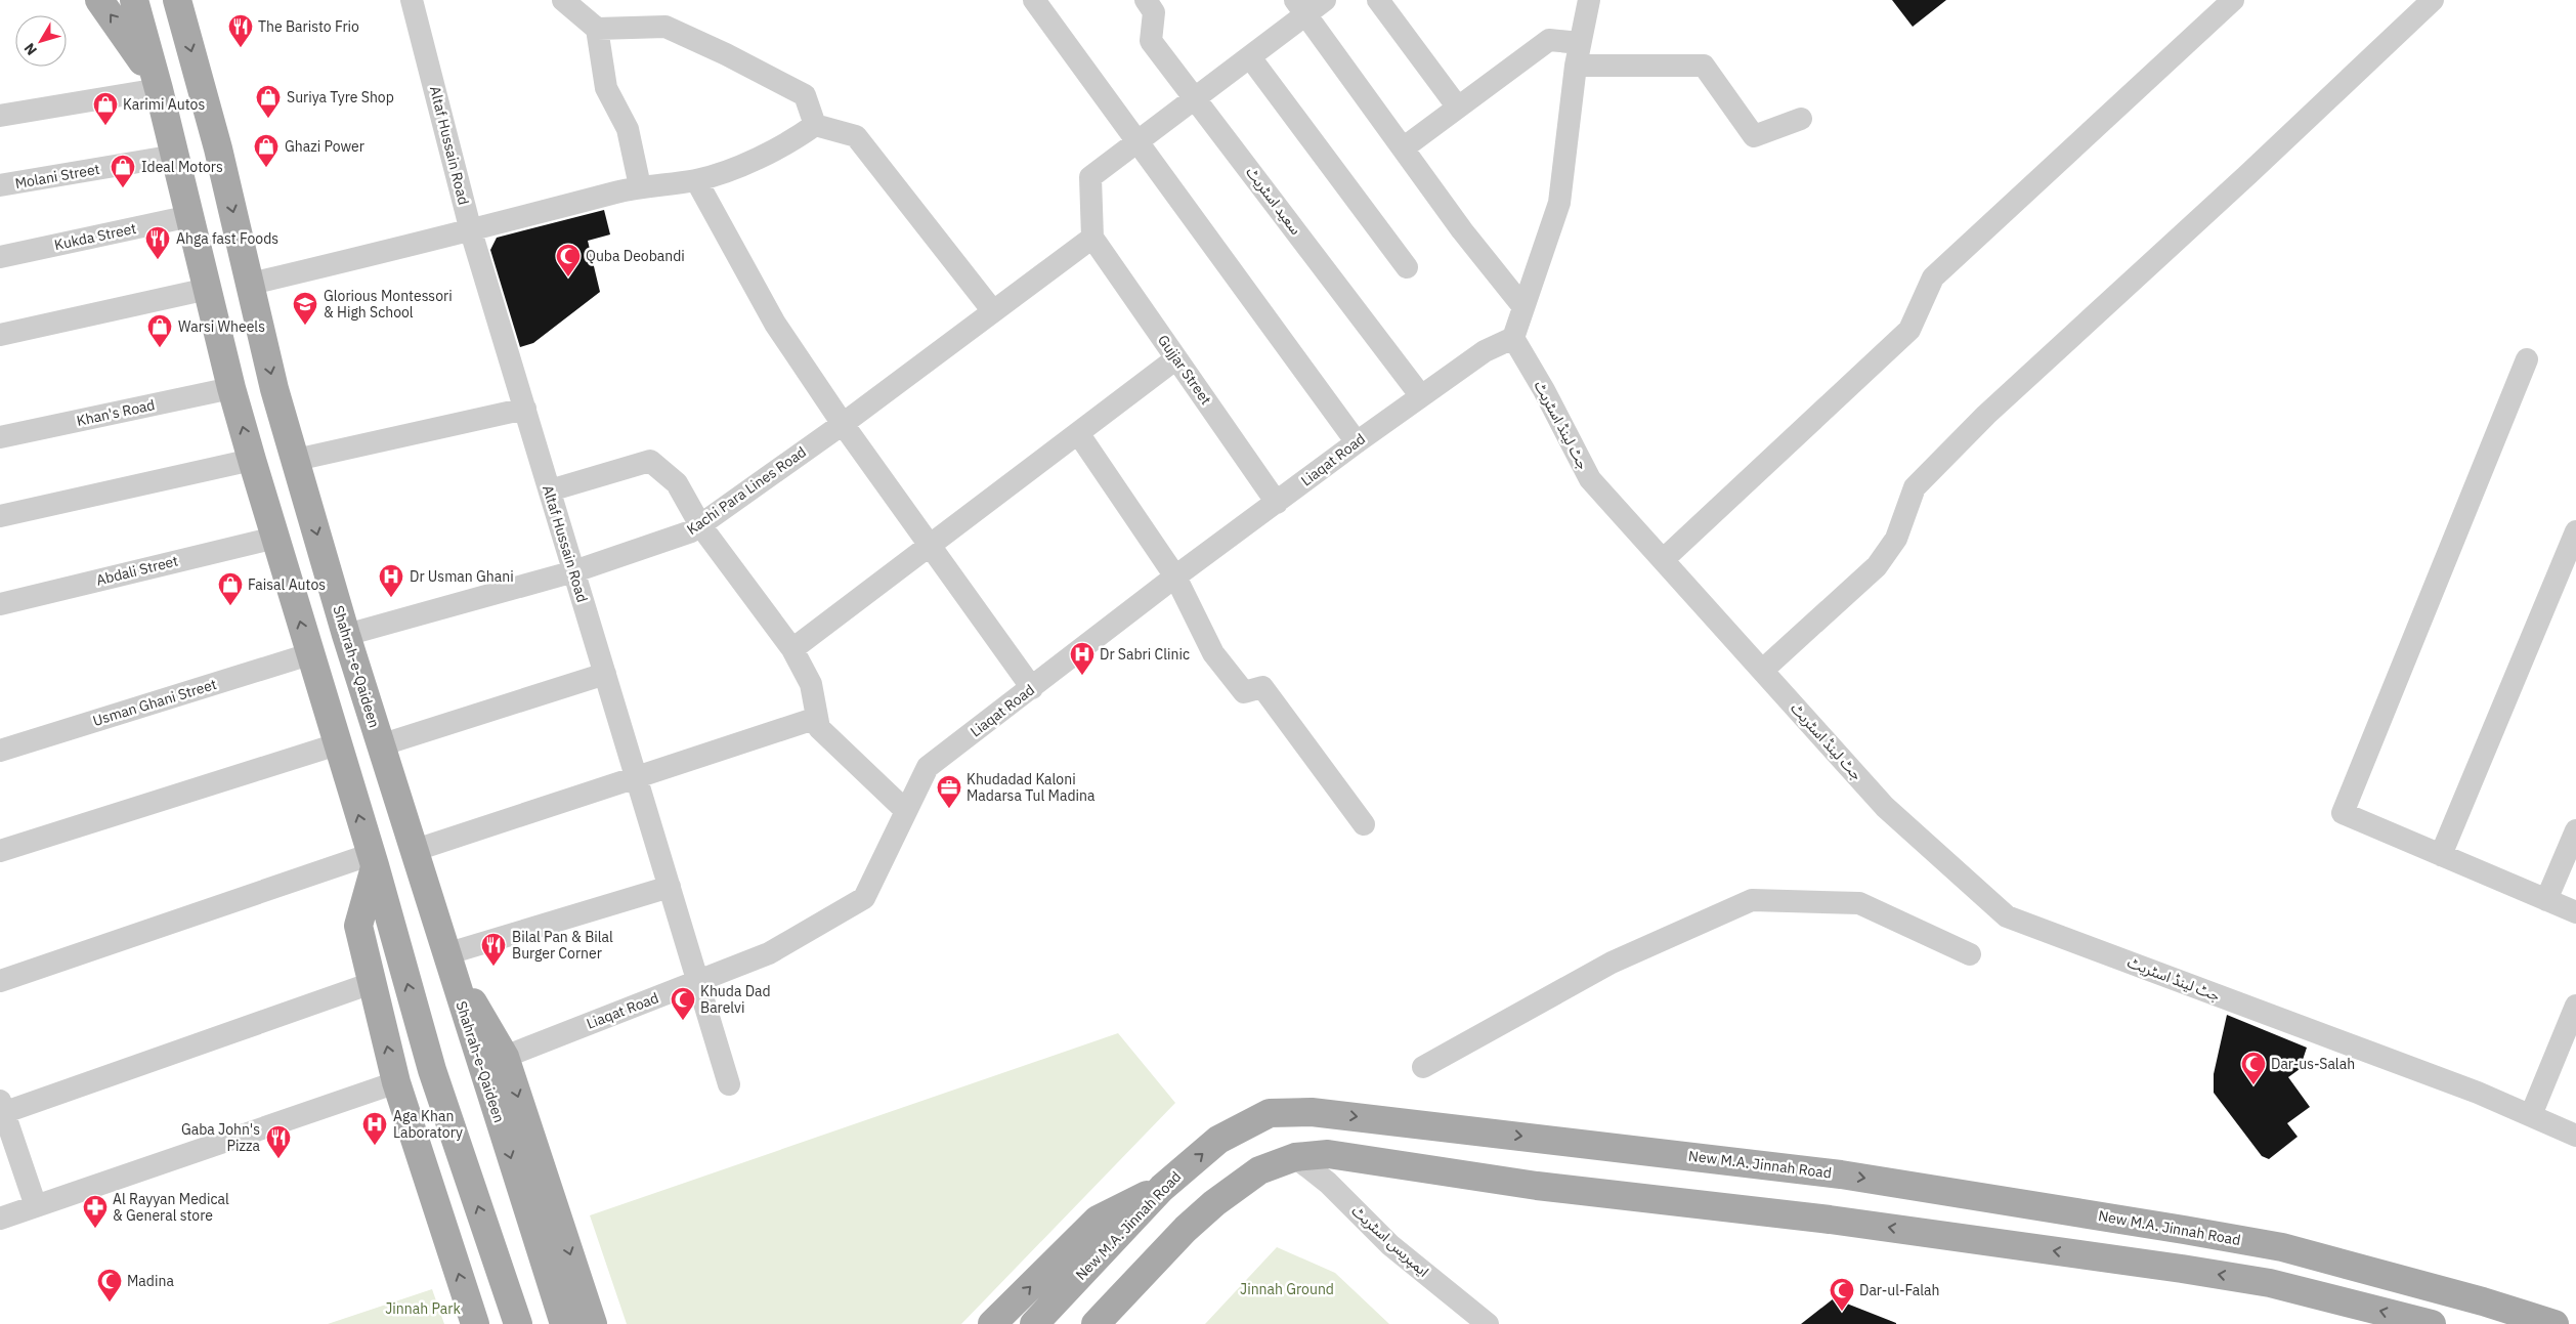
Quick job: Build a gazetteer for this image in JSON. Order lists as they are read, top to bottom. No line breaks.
{"streets":{"main road":["Shahrah-e-Qaideen","New M.A. Jinnah Road"],"street":["Altaf Hussain Road","Molani Street","سعید اسٹریٹ","Kukda Street","Gujjar Street","Khan's Road","جٹ لینڈ اسٹریٹ","Liaqat Road","Kachi Para Lines Road","Abdali Street","Usman Ghani Street","ایمپریس اسٹریٹ"]},"crossings":[["Altaf Hussain Road","Liaqat Road"],["Altaf Hussain Road","Kachi Para Lines Road"],["سعید اسٹریٹ","Liaqat Road"],["Gujjar Street","Liaqat Road"],["Gujjar Street","Kachi Para Lines Road"],["جٹ لینڈ اسٹریٹ","Liaqat Road"],["Kachi Para Lines Road","Shahrah-e-Qaideen"]],"parks":["Jinnah Ground","Jinnah Park"],"places":{"restaurant":["The Baristo Frio","Ahga fast Foods","Bilal Pan & Bilal Burger Corner","Gaba John's Pizza"],"shop":["Suriya Tyre Shop","Karimi Autos","Ghazi Power","Ideal Motors","Warsi Wheels","Faisal Autos"],"mosque":["Quba Deobandi","Khuda Dad Barelvi","Dar-us-Salah","Madina","Dar-ul-Falah"],"school or university":["Glorious Montessori & High School"],"hospital":["Dr Usman Ghani","Dr Sabri Clinic","Aga Khan Laboratory"],"office":["Khudadad Kaloni Madarsa Tul Madina"],"pharmacy":["Al Rayyan Medical & General store"]},"north":"bottom left"}
